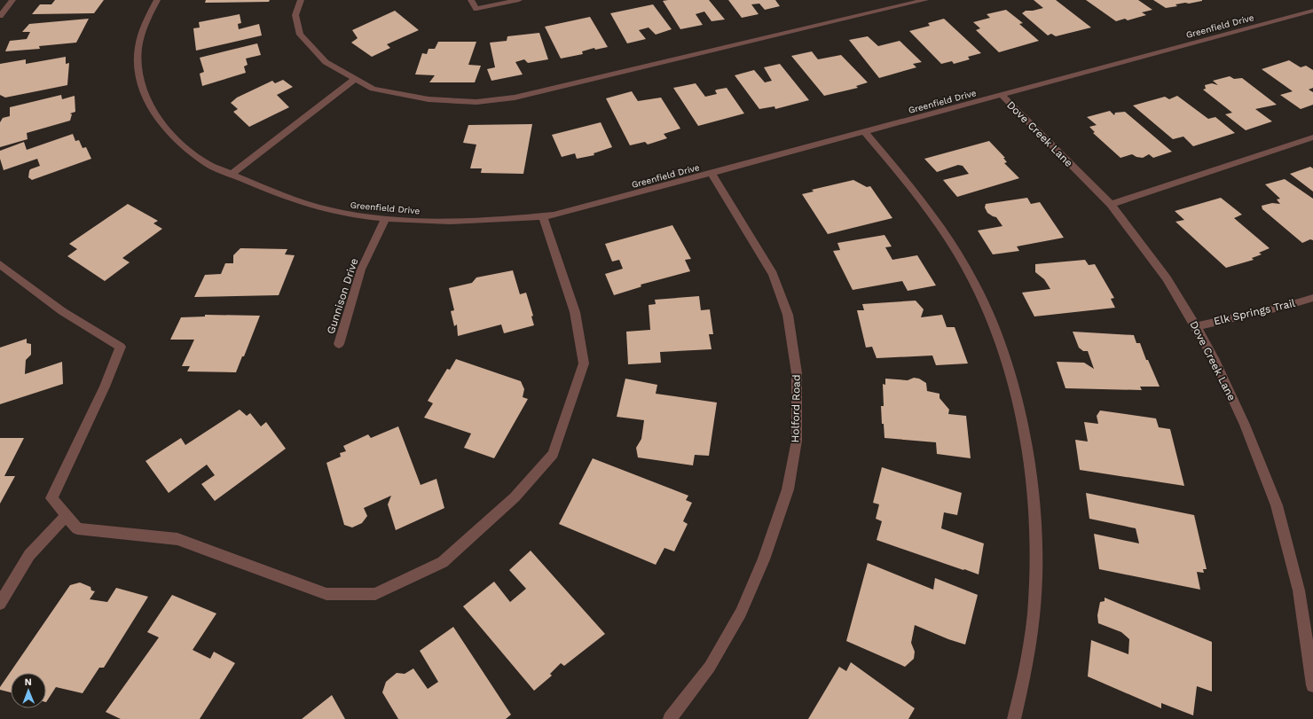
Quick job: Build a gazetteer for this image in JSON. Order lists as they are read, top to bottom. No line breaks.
{"streets":{"street":["Greenfield Drive","Dove Creek Lane","Gunnison Drive","Elk Springs Trail","Holford Road"]},"crossings":[["Greenfield Drive","Dove Creek Lane"],["Greenfield Drive","Gunnison Drive"],["Greenfield Drive","Holford Road"],["Dove Creek Lane","Elk Springs Trail"]],"north":"top"}
